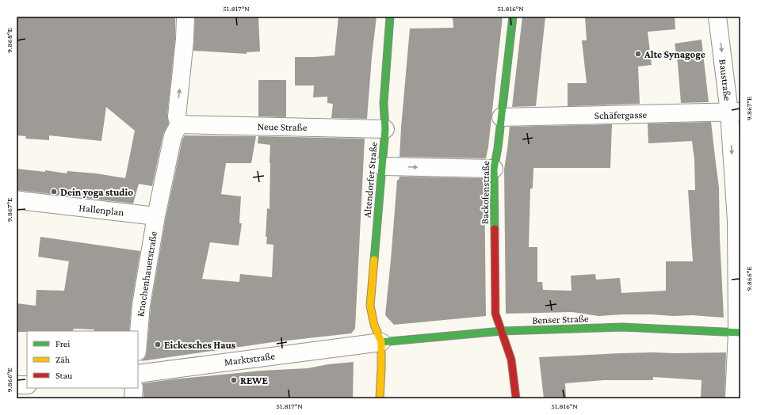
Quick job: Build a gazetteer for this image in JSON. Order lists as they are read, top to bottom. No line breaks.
{"streets":{"main road":["Altendorfer Straße","Backofenstraße","Benser Straße"],"street":["Baustraße","Schäfergasse","Neue Straße","Hallenplan","Knochenhauerstraße","Marktstraße"]},"crossings":[["Baustraße","Schäfergasse"],["Baustraße","Benser Straße"],["Schäfergasse","Backofenstraße"],["Neue Straße","Altendorfer Straße"],["Altendorfer Straße","Benser Straße"],["Altendorfer Straße","Marktstraße"],["Backofenstraße","Benser Straße"],["Hallenplan","Knochenhauerstraße"],["Benser Straße","Marktstraße"]],"one_way":["Baustraße"],"places":["Alte Synagoge","Dein yoga studio","Eickesches Haus","REWE"],"legend":["Frei","Zäh","Stau"],"coordinates":["51.817°N","51.816°N","9.868°E","9.867°E","9.866°E"]}
